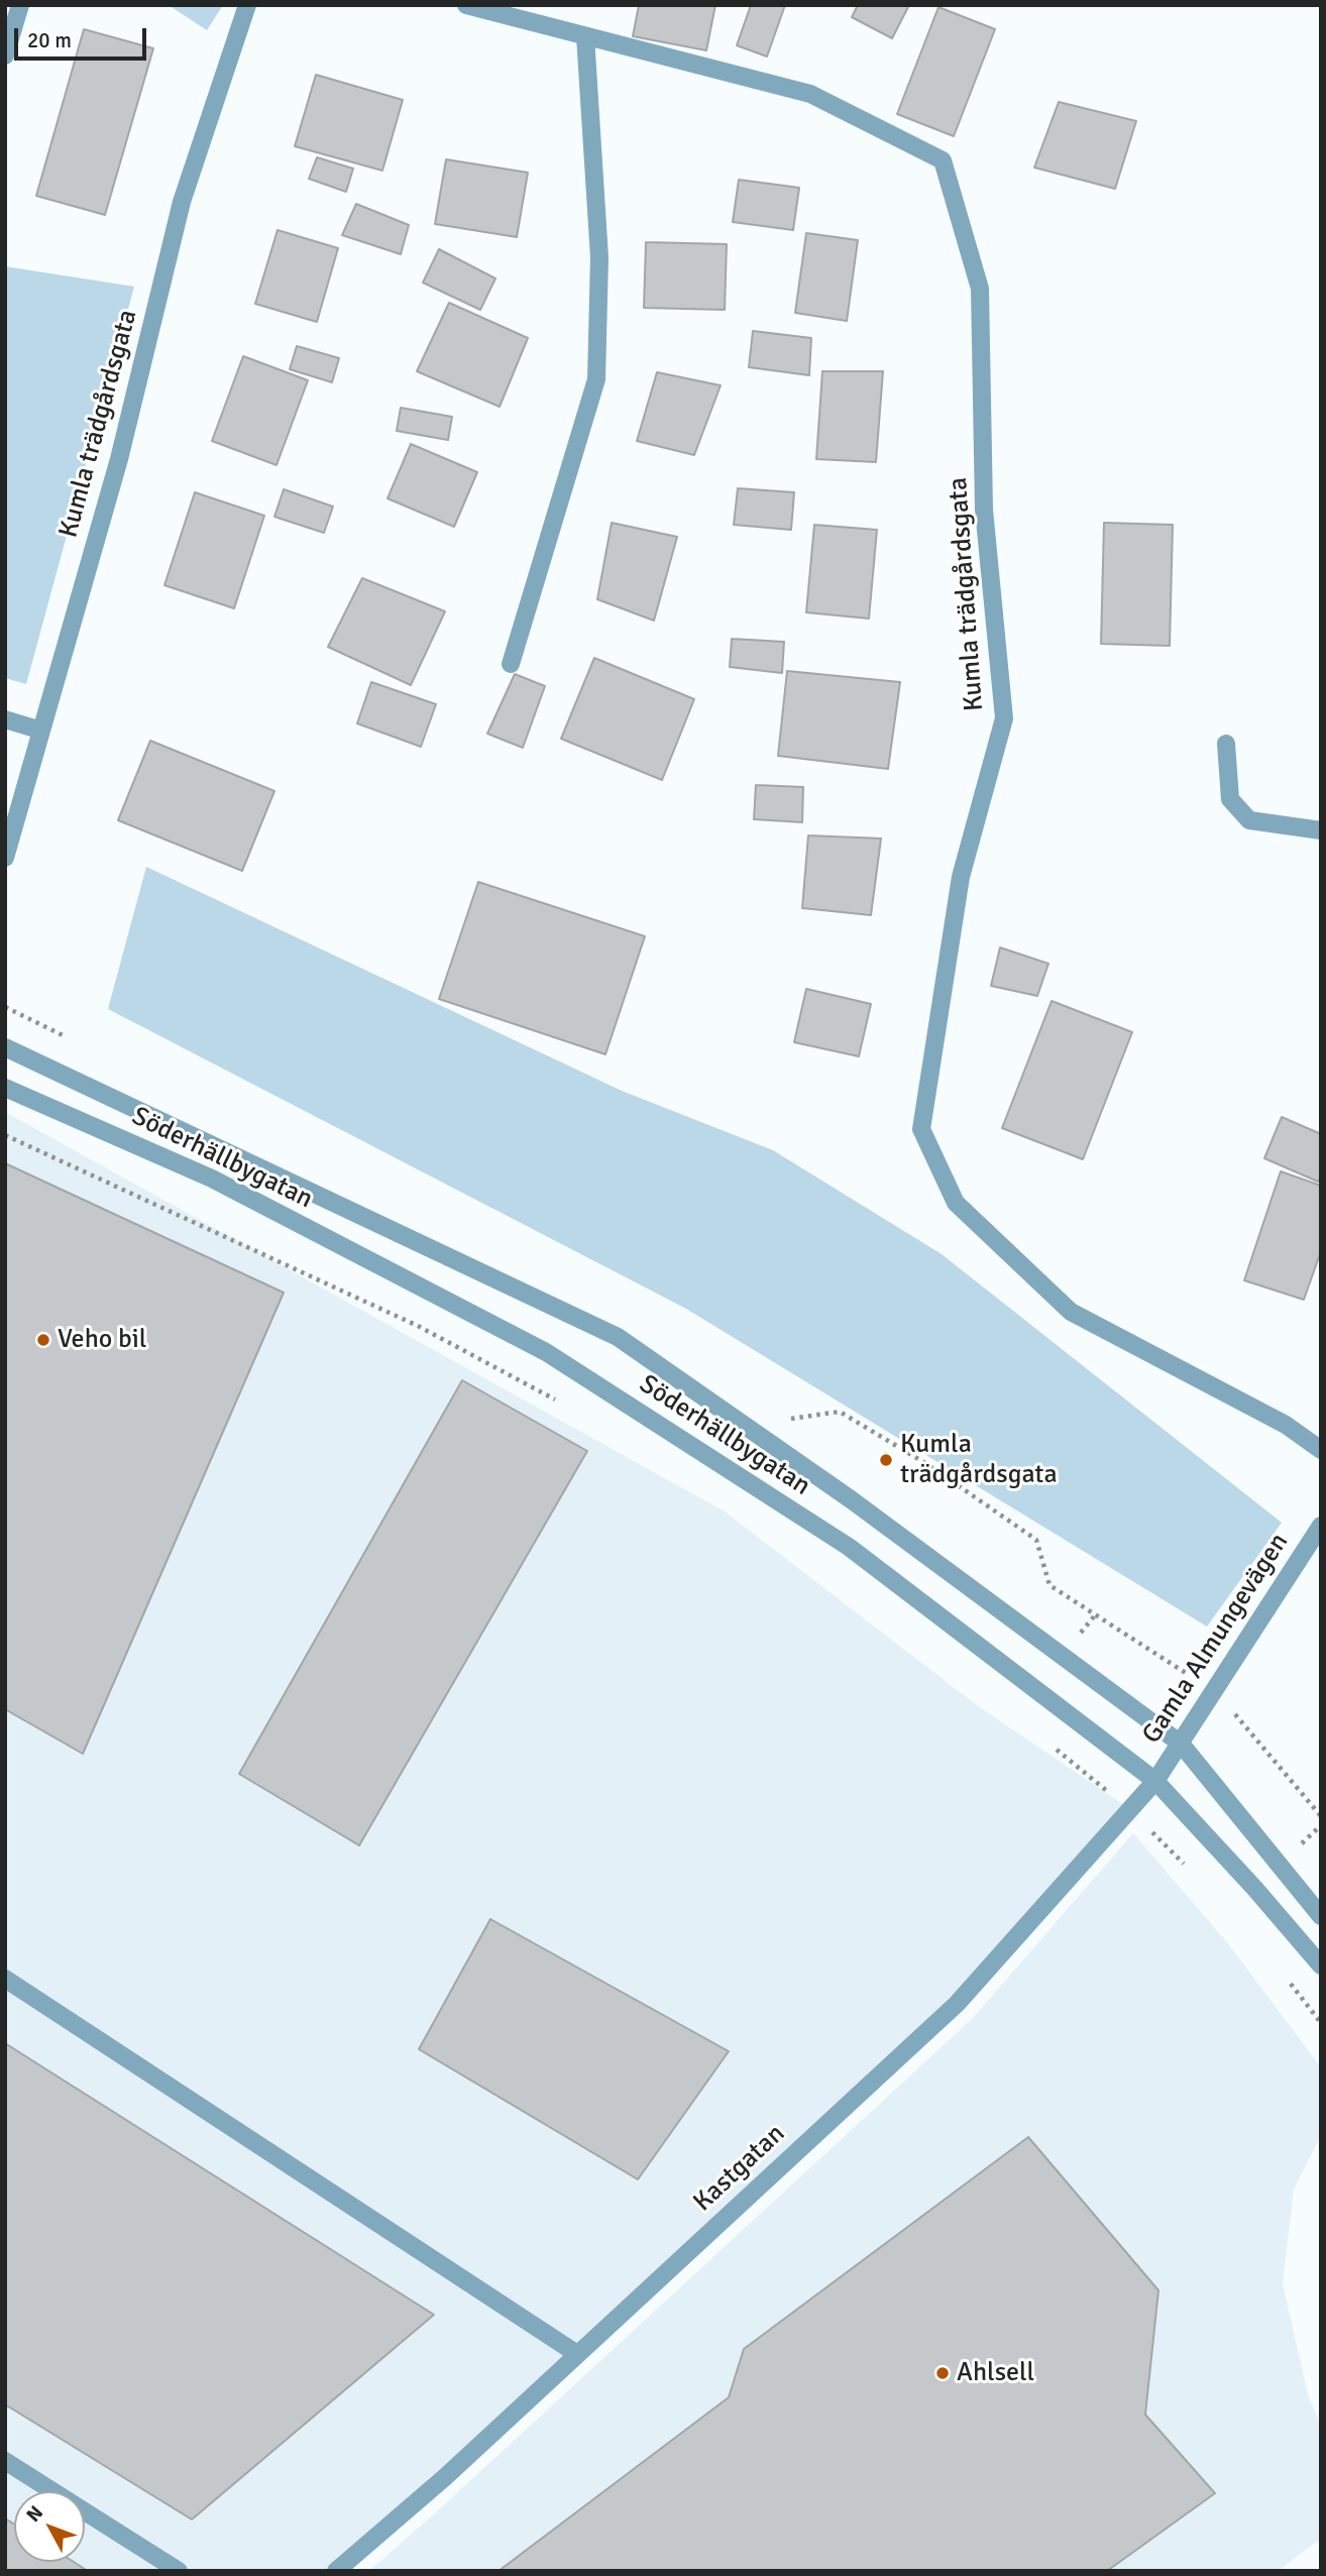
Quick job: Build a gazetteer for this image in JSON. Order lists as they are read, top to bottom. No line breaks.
{"streets":{"street":["Kumla trädgårdsgata","Söderhällbygatan","Gamla Almungevägen","Kastgatan"]},"crossings":[["Söderhällbygatan","Gamla Almungevägen"],["Söderhällbygatan","Kastgatan"],["Gamla Almungevägen","Kastgatan"]],"places":["Veho bil","Kumla trädgårdsgata","Ahlsell"],"scale_bar":"20 m","north":"top left"}
